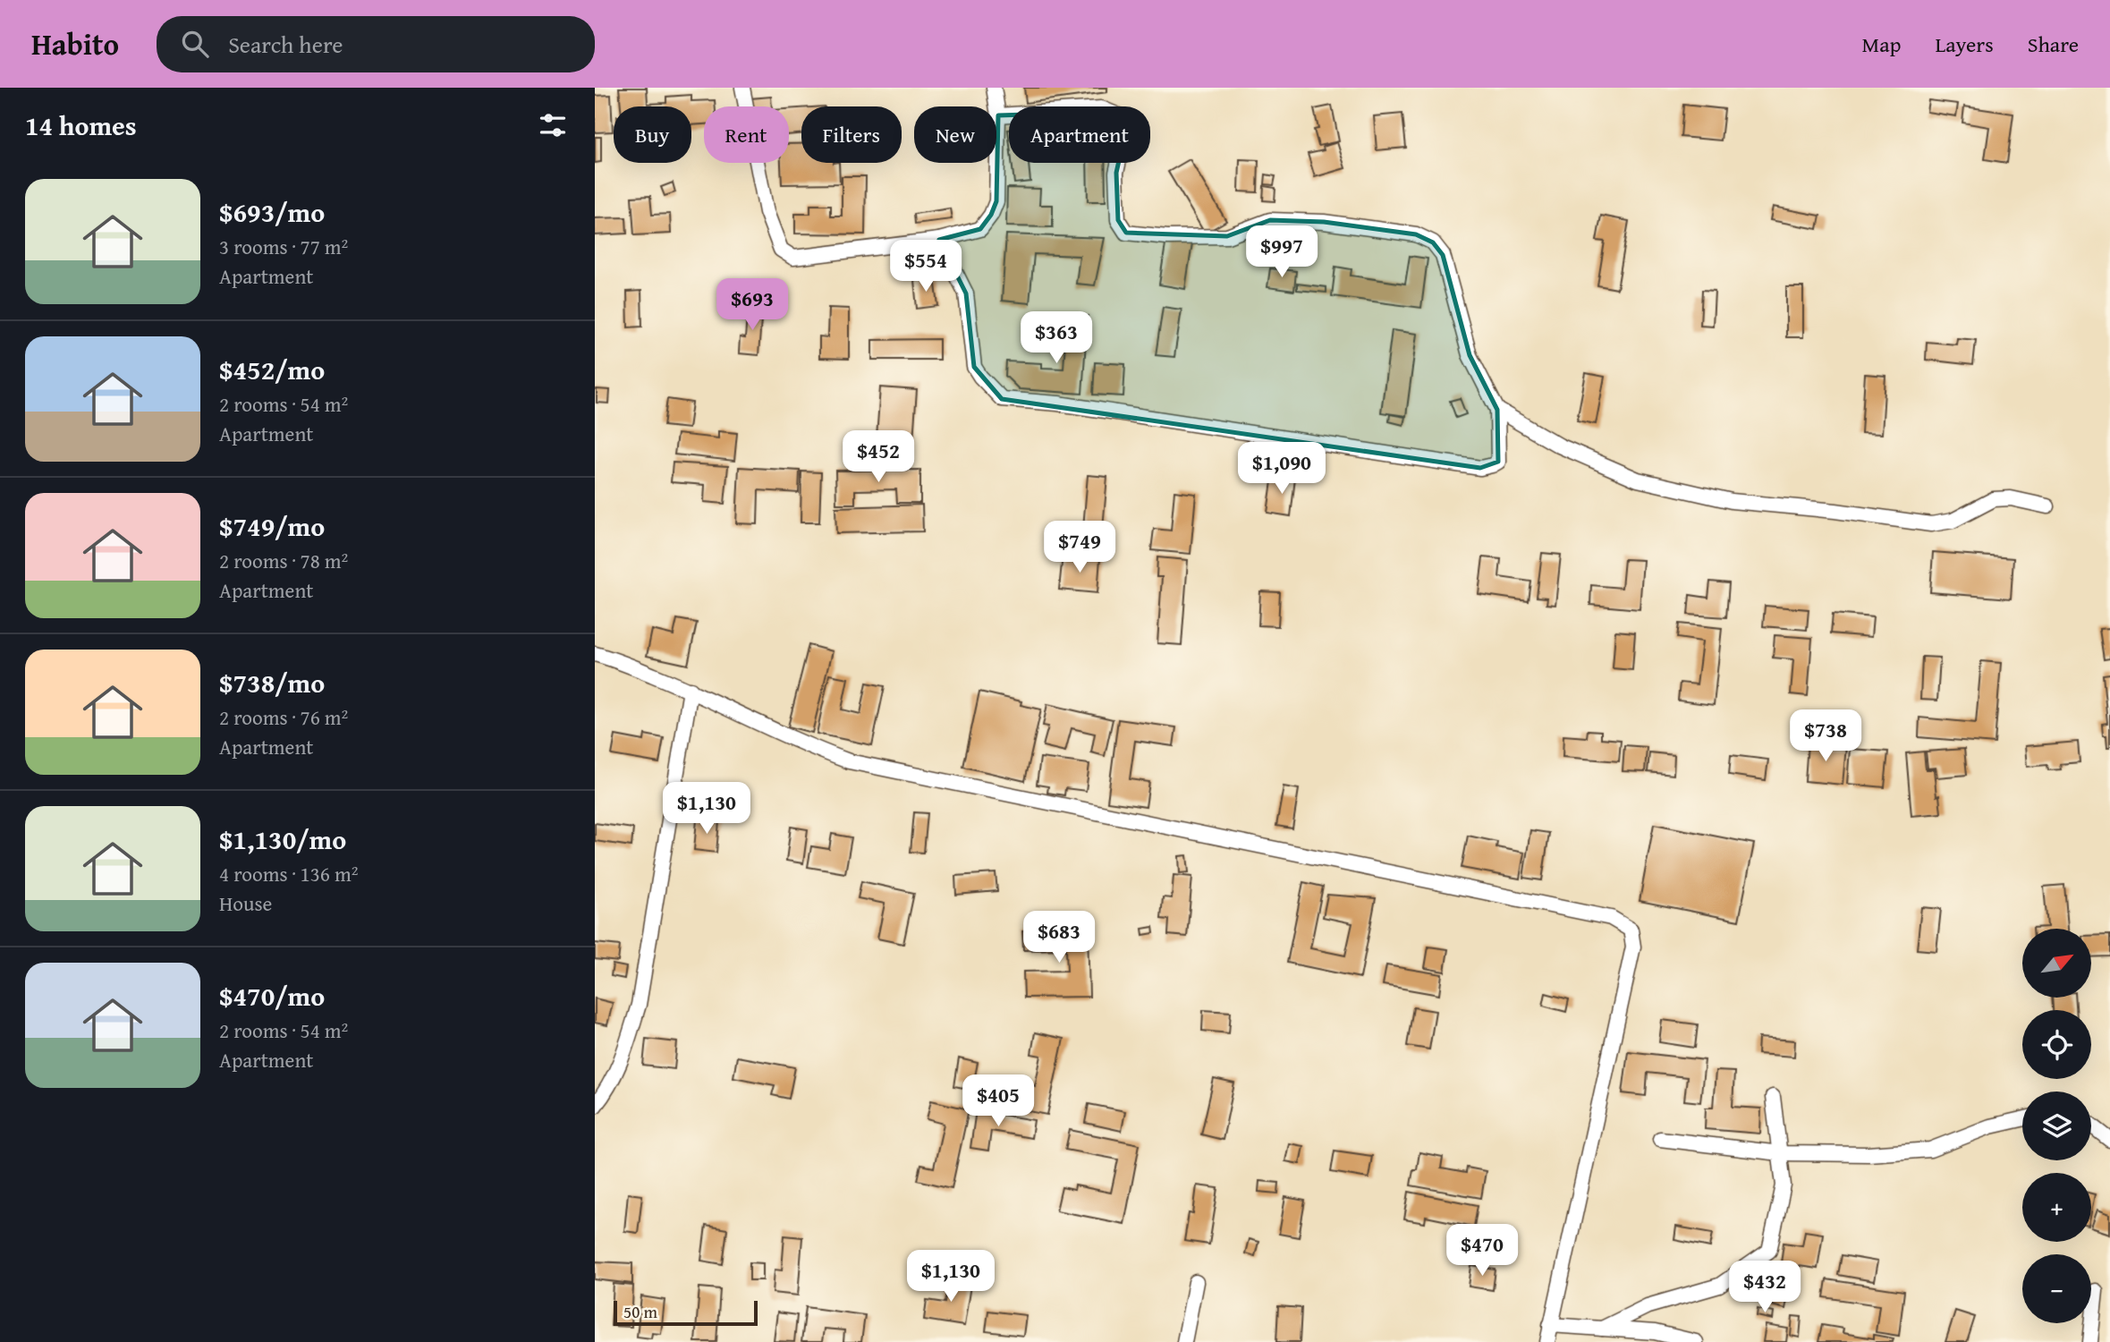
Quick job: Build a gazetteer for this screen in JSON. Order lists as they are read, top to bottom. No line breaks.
{"scale_bar":"50 m","north":"top right","page":{"header":"Habito","search":"Search here","nav":["Map","Layers","Share"],"heading":"14 homes","chip":["Buy","Rent","Filters","New","Apartment"],"list":[{"name":"$693/mo","note":"3 rooms · 77 m² · Apartment"},{"name":"$452/mo","note":"2 rooms · 54 m² · Apartment"},{"name":"$749/mo","note":"2 rooms · 78 m² · Apartment"},{"name":"$738/mo","note":"2 rooms · 76 m² · Apartment"},{"name":"$1,130/mo","note":"4 rooms · 136 m² · House"},{"name":"$470/mo","note":"2 rooms · 54 m² · Apartment"}],"price":["$997","$554","$693","$363","$452","$1,090","$749","$738","$1,130","$683","$405","$470","$1,130","$432"],"map_buttons":["+","−"],"scale":"50 m"}}
